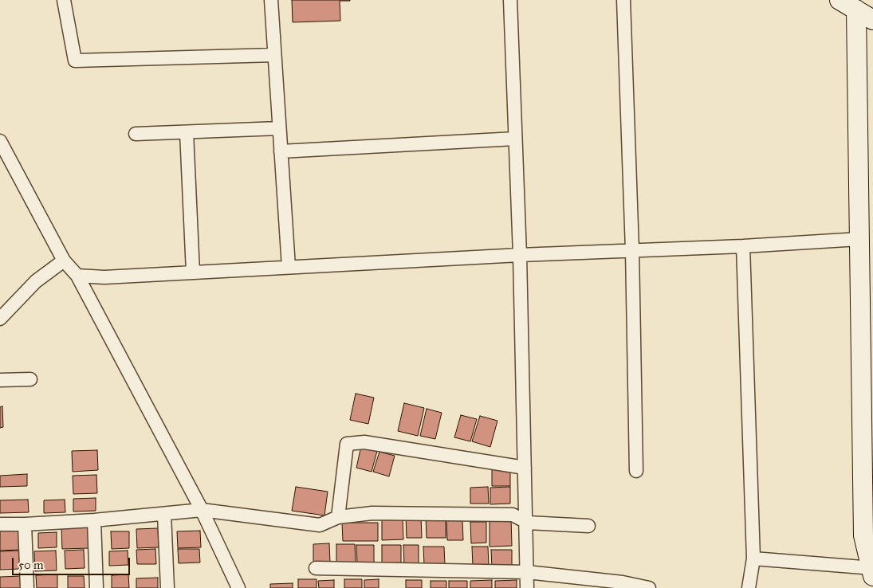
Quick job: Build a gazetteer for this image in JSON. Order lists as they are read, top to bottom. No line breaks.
{"scale_bar":"50 m"}
